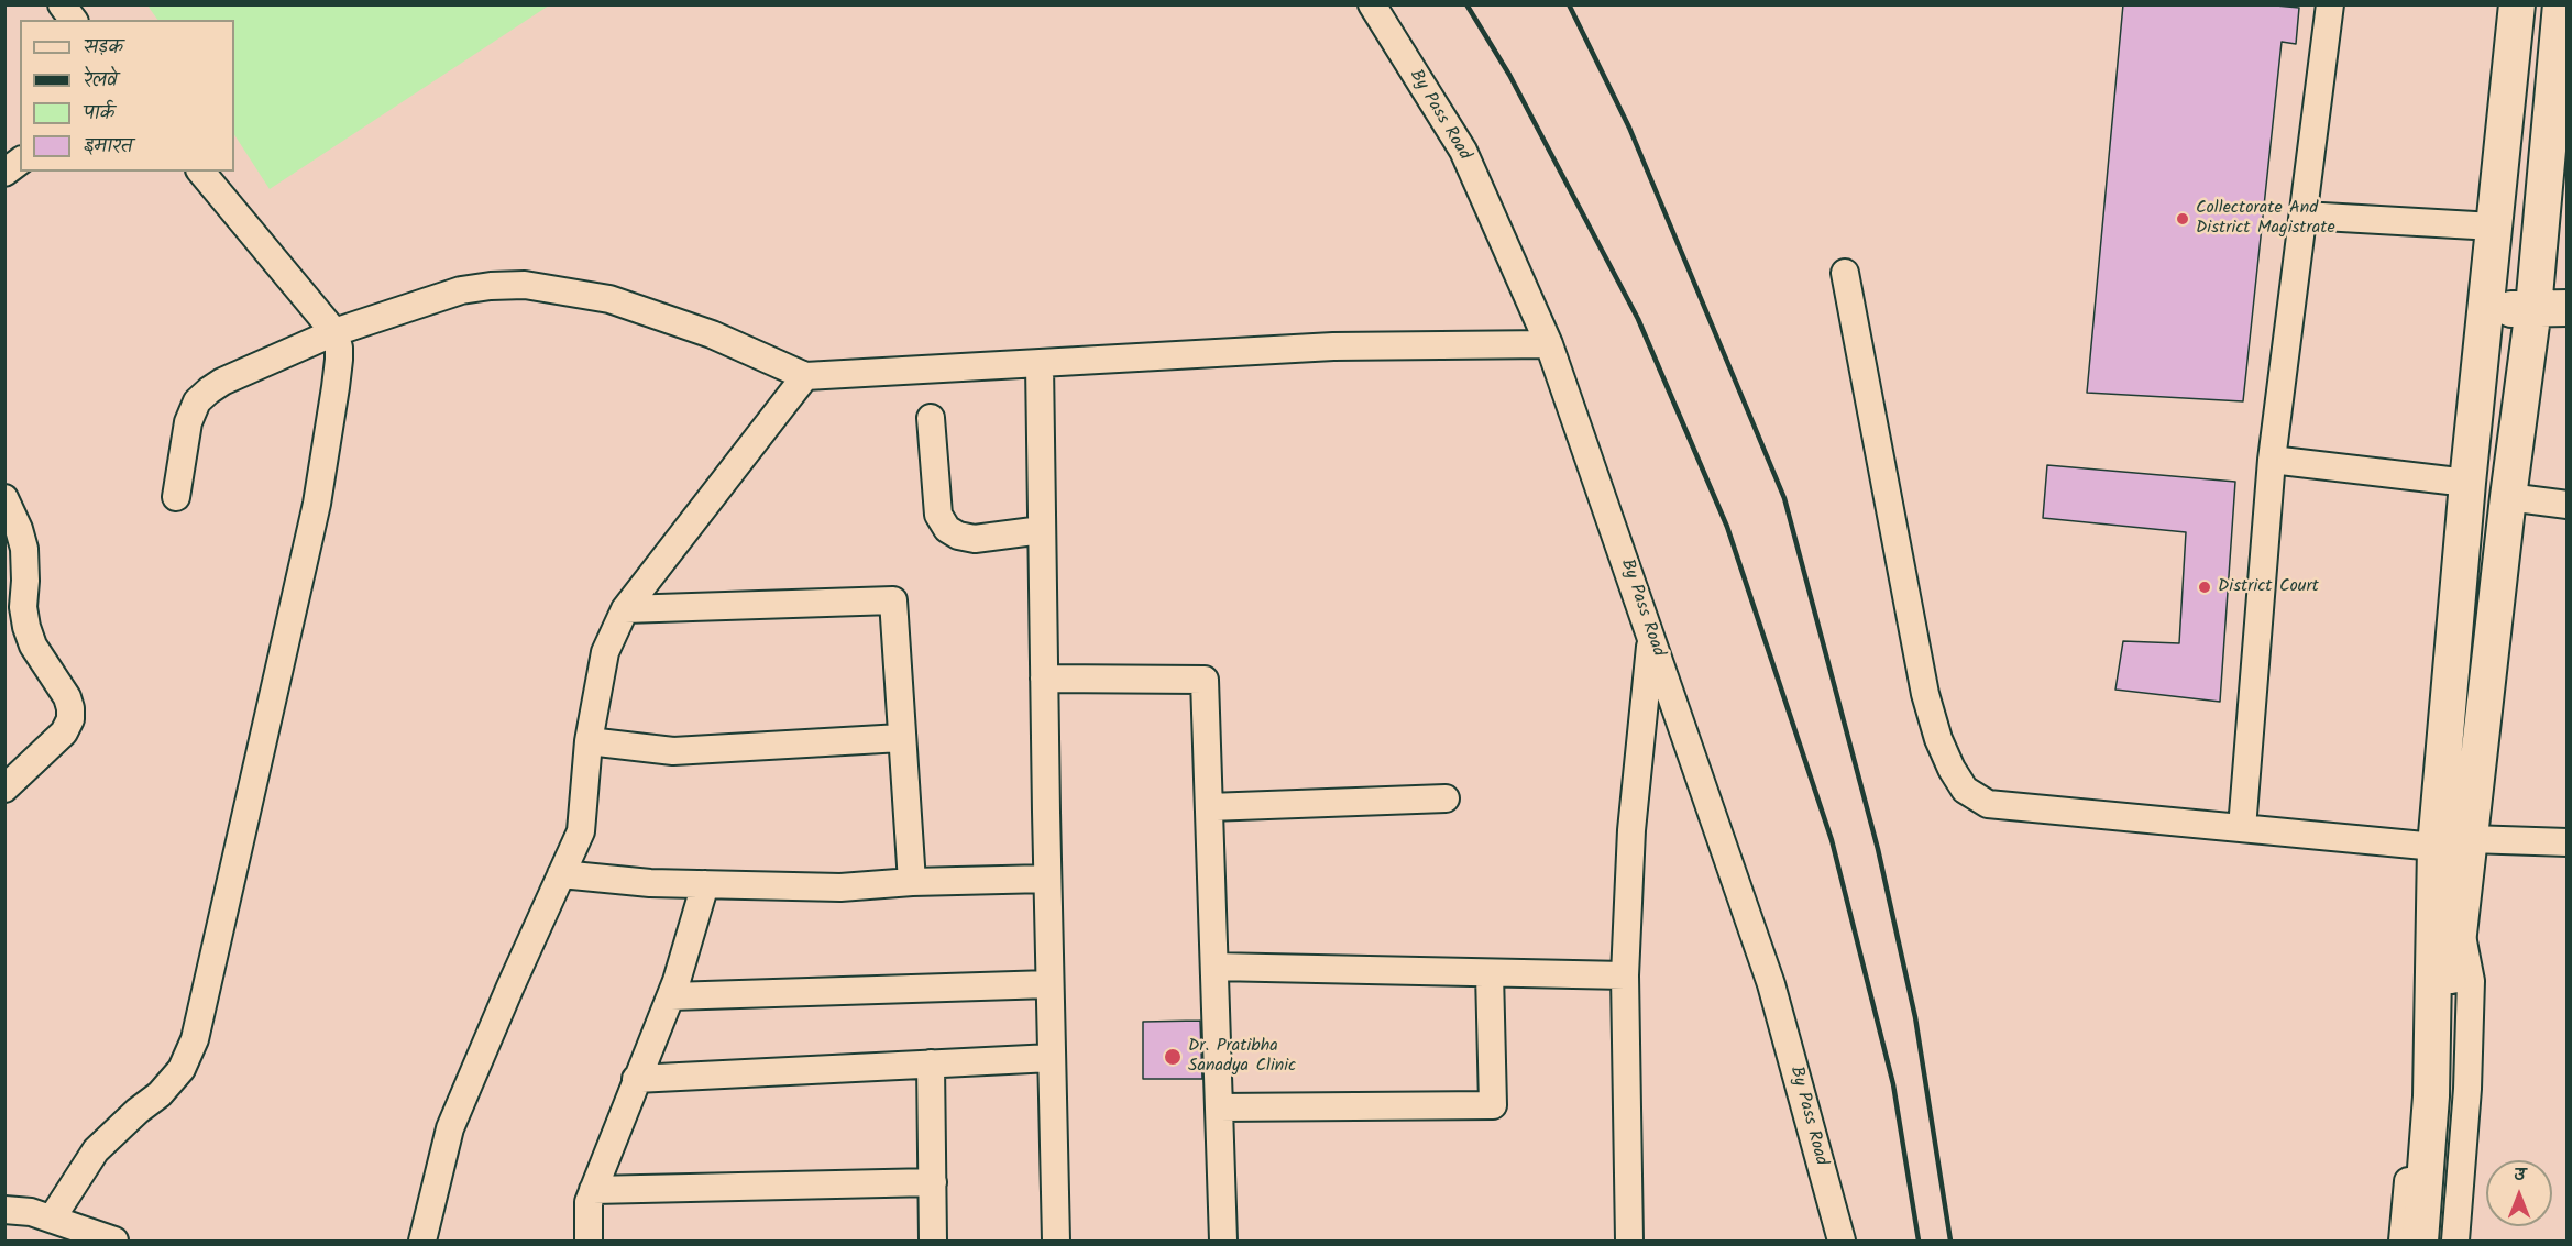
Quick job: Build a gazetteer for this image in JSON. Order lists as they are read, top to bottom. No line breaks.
{"streets":{"street":["By Pass Road"]},"places":["Collectorate And District Magistrate","District Court","Dr. Pratibha Sanadya Clinic"],"legend":["सड़क","रेलवे","पार्क","इमारत"],"north":"top"}
